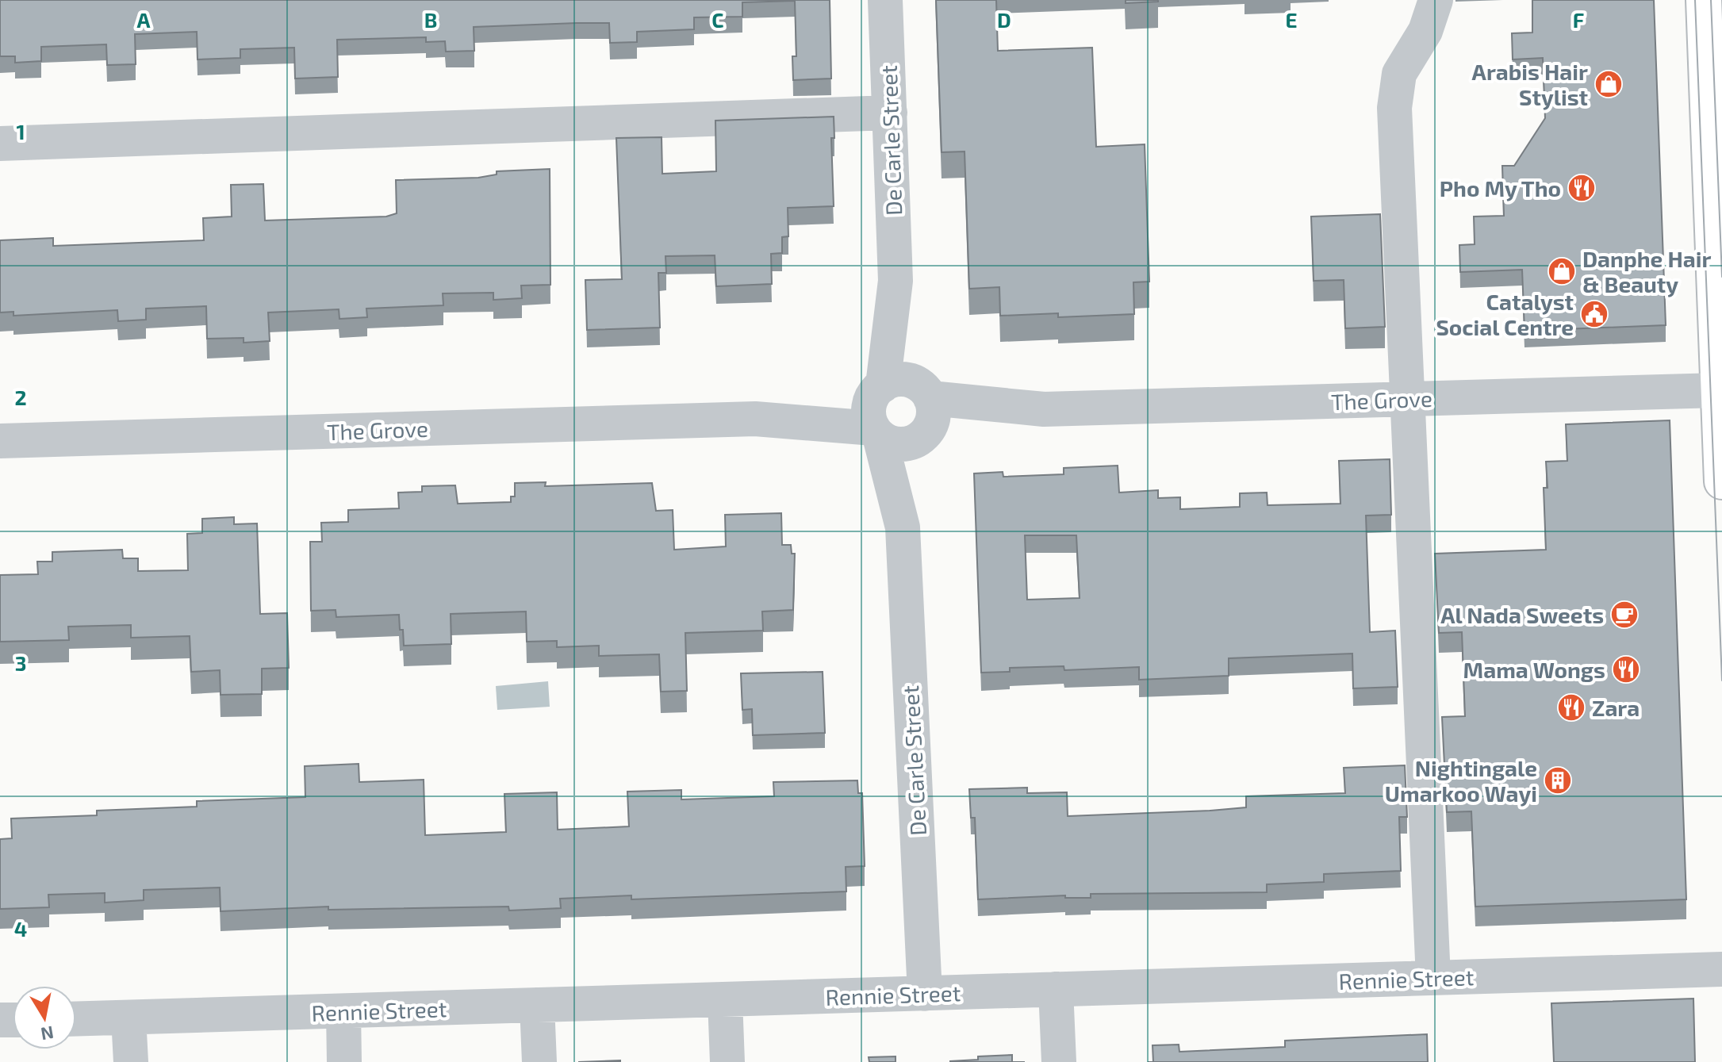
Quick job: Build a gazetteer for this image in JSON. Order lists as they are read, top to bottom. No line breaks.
{"streets":{"street":["De Carle Street","The Grove","Rennie Street"]},"crossings":[["De Carle Street","The Grove"],["De Carle Street","Rennie Street"]],"places":{"shop":["Arabis Hair Stylist","Danphe Hair & Beauty"],"restaurant":["Pho My Tho","Mama Wongs","Zara"],"public building":["Catalyst Social Centre"],"cafe":["Al Nada Sweets"],"building":["Nightingale Umarkoo Wayi"]},"north":"bottom","grid":{"columns":["A","B","C","D","E","F"],"rows":["1","2","3","4"]}}
